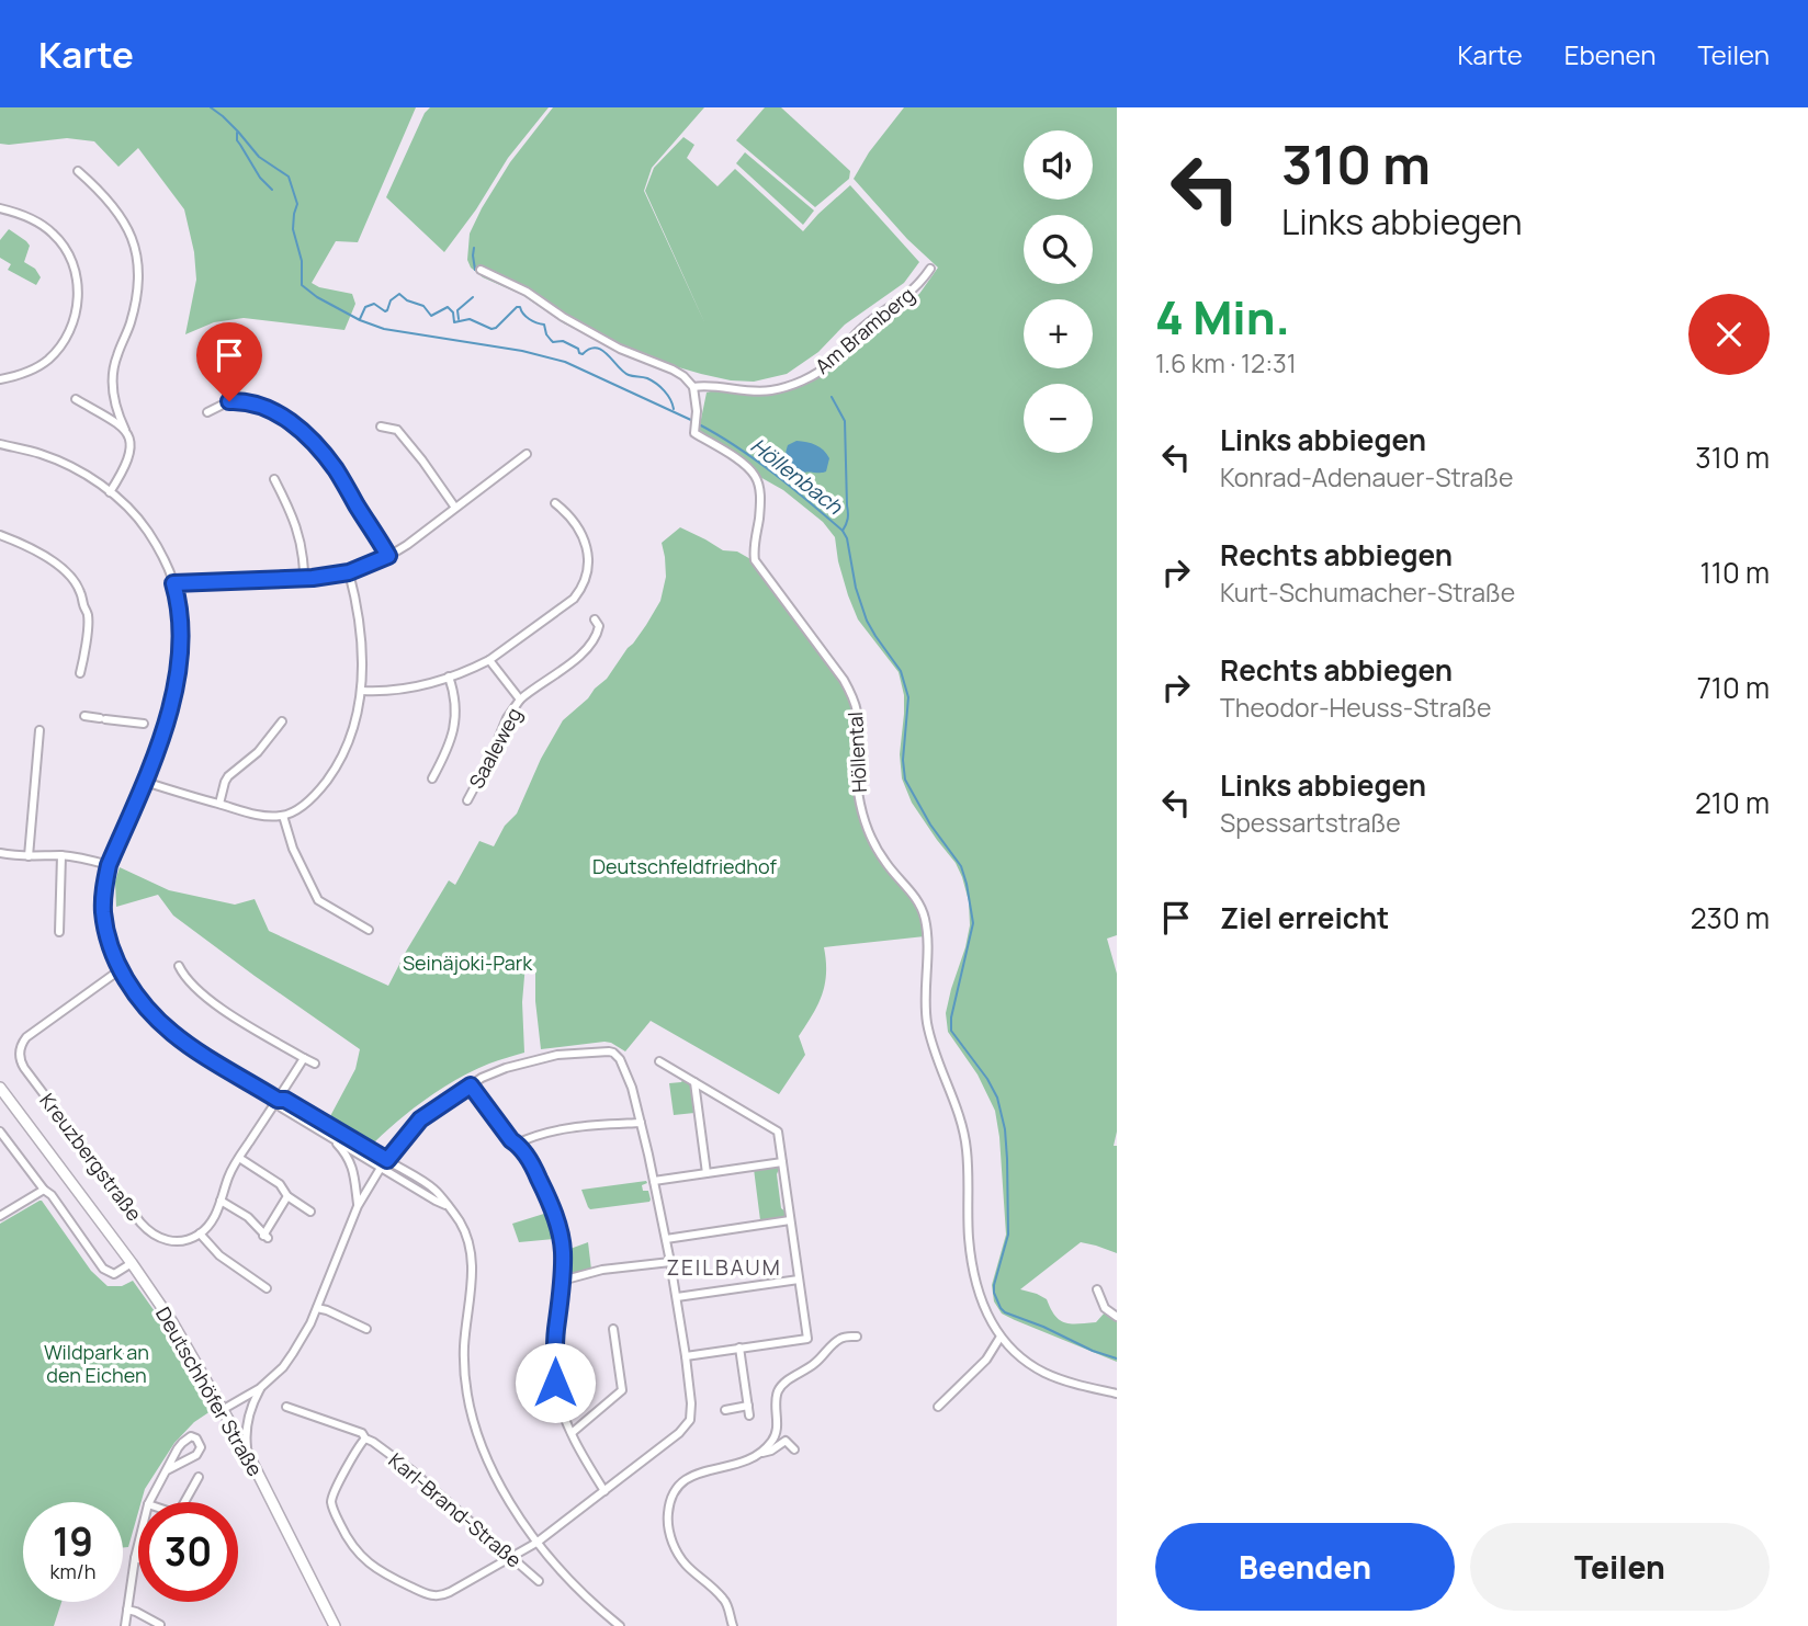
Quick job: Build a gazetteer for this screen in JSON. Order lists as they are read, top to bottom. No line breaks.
{"streets":{"main road":["Deutschhöfer Straße"],"street":["Am Bramberg","Saaleweg","Höllental","Kreuzbergstraße","Karl-Brand-Straße"]},"crossings":[["Am Bramberg","Höllental"]],"districts":["ZEILBAUM"],"water":["Höllenbach"],"parks":["Deutschfeldfriedhof","Seinäjoki-Park","Wildpark an den Eichen"],"page":{"header":"Karte","nav":["Karte","Ebenen","Teilen"],"turn":["310 m","Links abbiegen"],"map_buttons":["+","−"],"heading":["4 Min.","1.6 km · 12:31"],"list":[{"name":"Links abbiegen","note":"Konrad-Adenauer-Straße","value":"310 m"},{"name":"Rechts abbiegen","note":"Kurt-Schumacher-Straße","value":"110 m"},{"name":"Rechts abbiegen","note":"Theodor-Heuss-Straße","value":"710 m"},{"name":"Links abbiegen","note":"Spessartstraße","value":"210 m"},{"name":"Ziel erreicht","value":"230 m"}],"speed":"19 km/h","limit":"30","buttons":["Beenden","Teilen"]}}
